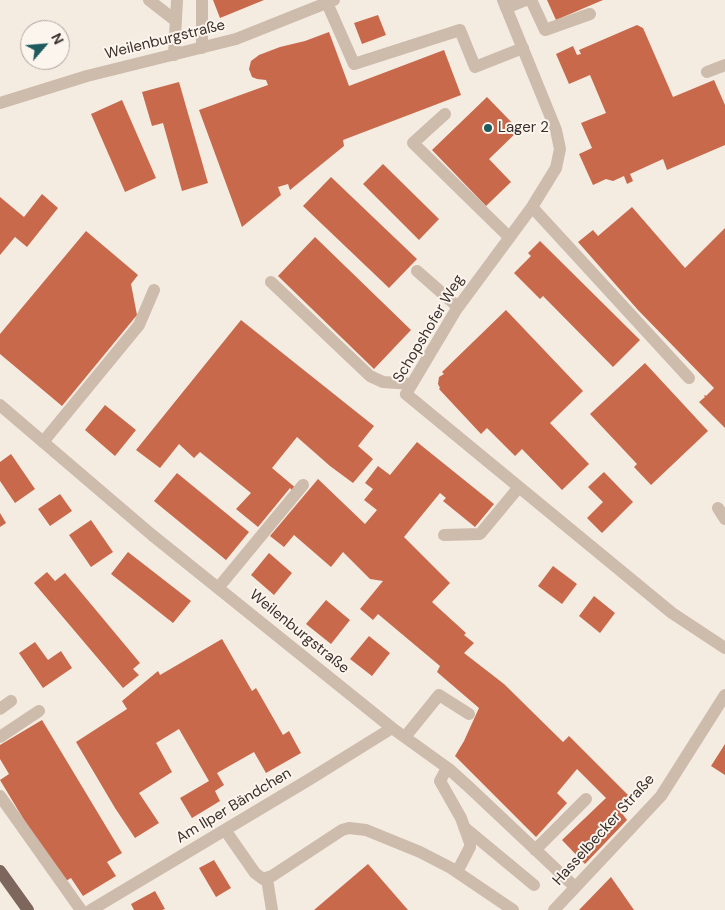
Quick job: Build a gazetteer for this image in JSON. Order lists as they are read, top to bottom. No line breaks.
{"streets":{"street":["Weilenburgstraße","Schopshofer Weg","Am Ilper Bändchen","Hasselbecker Straße"]},"crossings":[["Weilenburgstraße","Am Ilper Bändchen"],["Weilenburgstraße","Hasselbecker Straße"]],"places":["Lager 2"],"north":"top right"}
